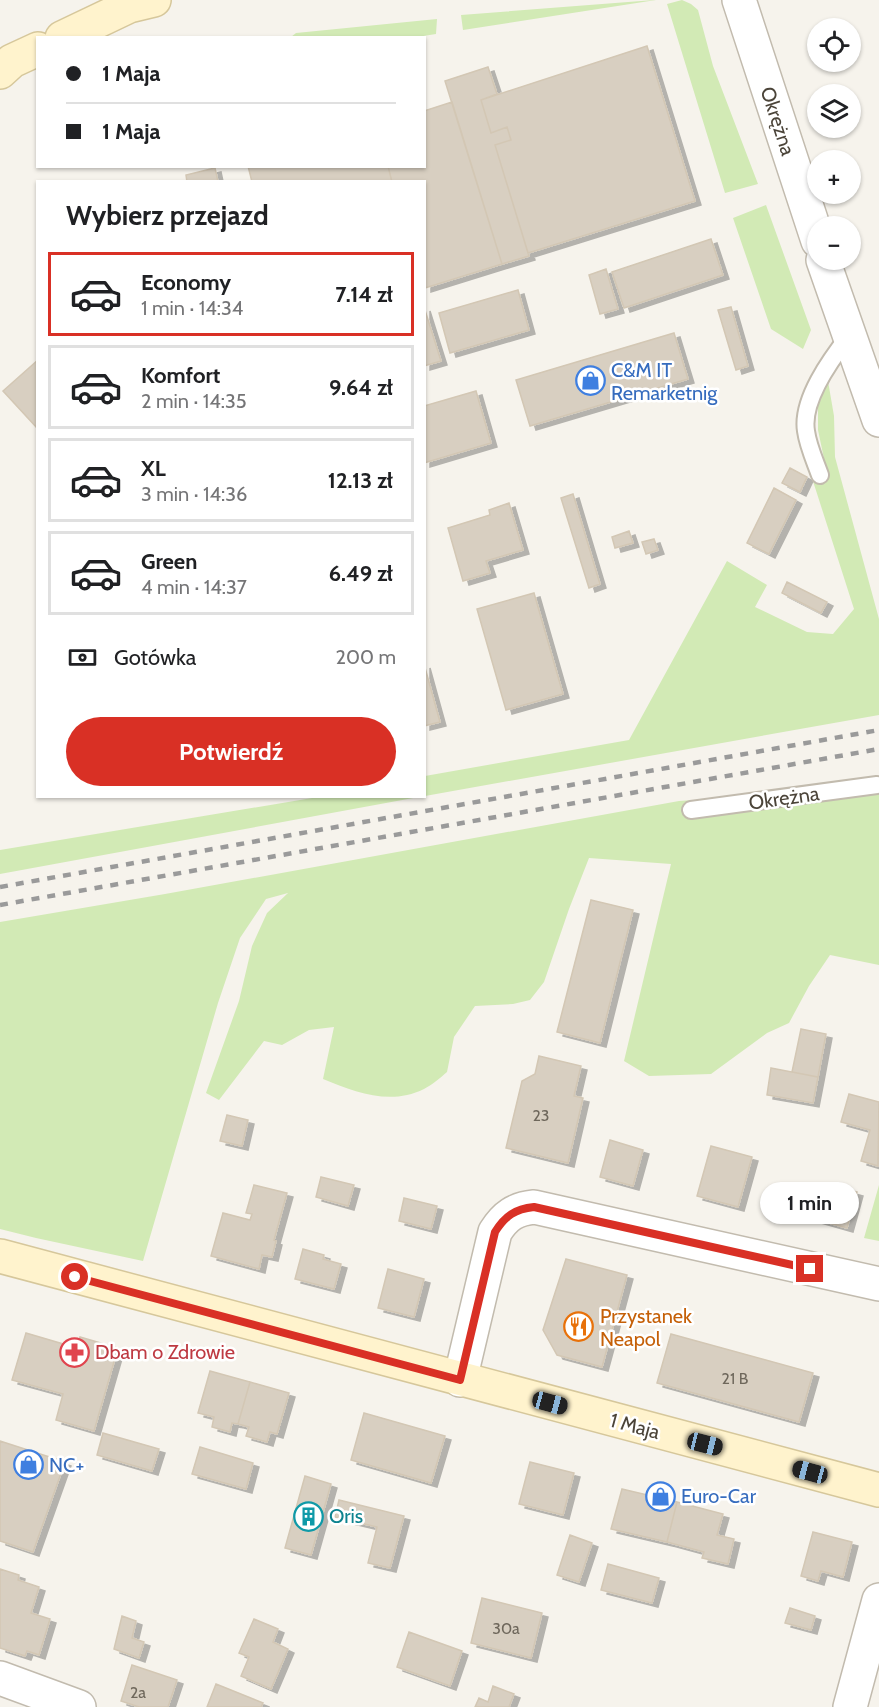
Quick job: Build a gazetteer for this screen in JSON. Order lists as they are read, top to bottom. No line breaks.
{"streets":{"street":["Okrężna","1 Maja"]},"places":{"shop":["C&M IT Remarketnig","NC+","Euro-Car"],"restaurant":["Przystanek Neapol"],"pharmacy":["Dbam o Zdrowie"],"building":["Oris"]},"house_numbers":["23","21 B","30a","2a"],"page":{"map_buttons":["+","−"],"banner":["1 Maja","1 Maja"],"heading":"Wybierz przejazd","list":[{"name":"Economy","note":"1 min · 14:34","value":"7.14 zł"},{"name":"Komfort","note":"2 min · 14:35","value":"9.64 zł"},{"name":"XL","note":"3 min · 14:36","value":"12.13 zł"},{"name":"Green","note":"4 min · 14:37","value":"6.49 zł"}],"pay":["Gotówka","200 m"],"buttons":"Potwierdź","bubble":"1 min"}}
